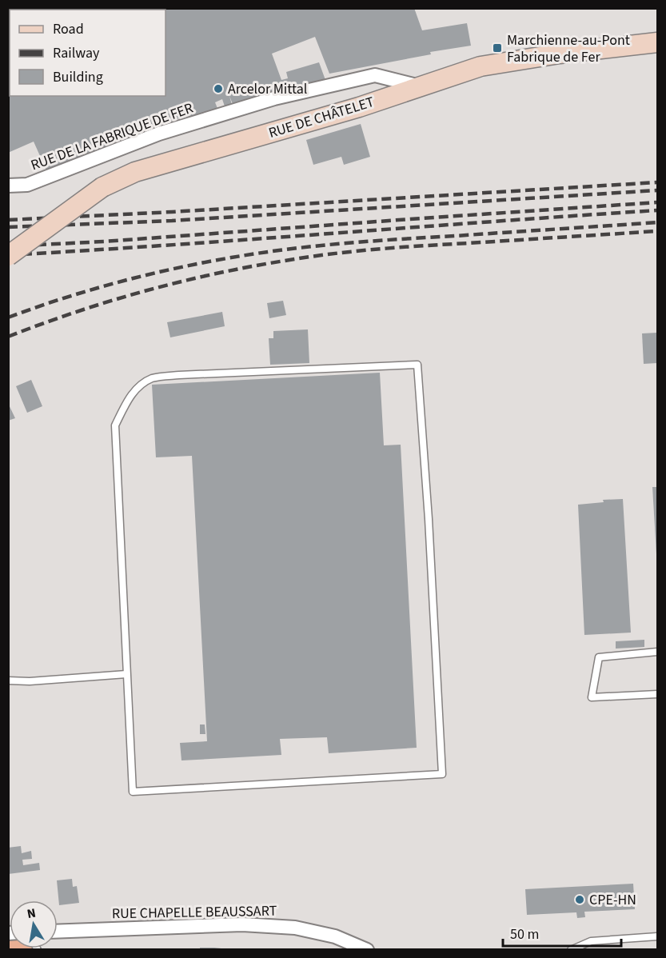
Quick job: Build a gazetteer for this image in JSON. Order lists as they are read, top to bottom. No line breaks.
{"streets":{"main road":["RUE DE CHÂTELET"],"street":["RUE DE LA FABRIQUE DE FER","RUE CHAPELLE BEAUSSART"]},"crossings":[["RUE DE CHÂTELET","RUE DE LA FABRIQUE DE FER"]],"places":{"transit":["Marchienne-au-Pont Fabrique de Fer"],"other":["Arcelor Mittal","CPE-HN"]},"legend":["Road","Railway","Building"],"scale_bar":"50 m","north":"top"}
